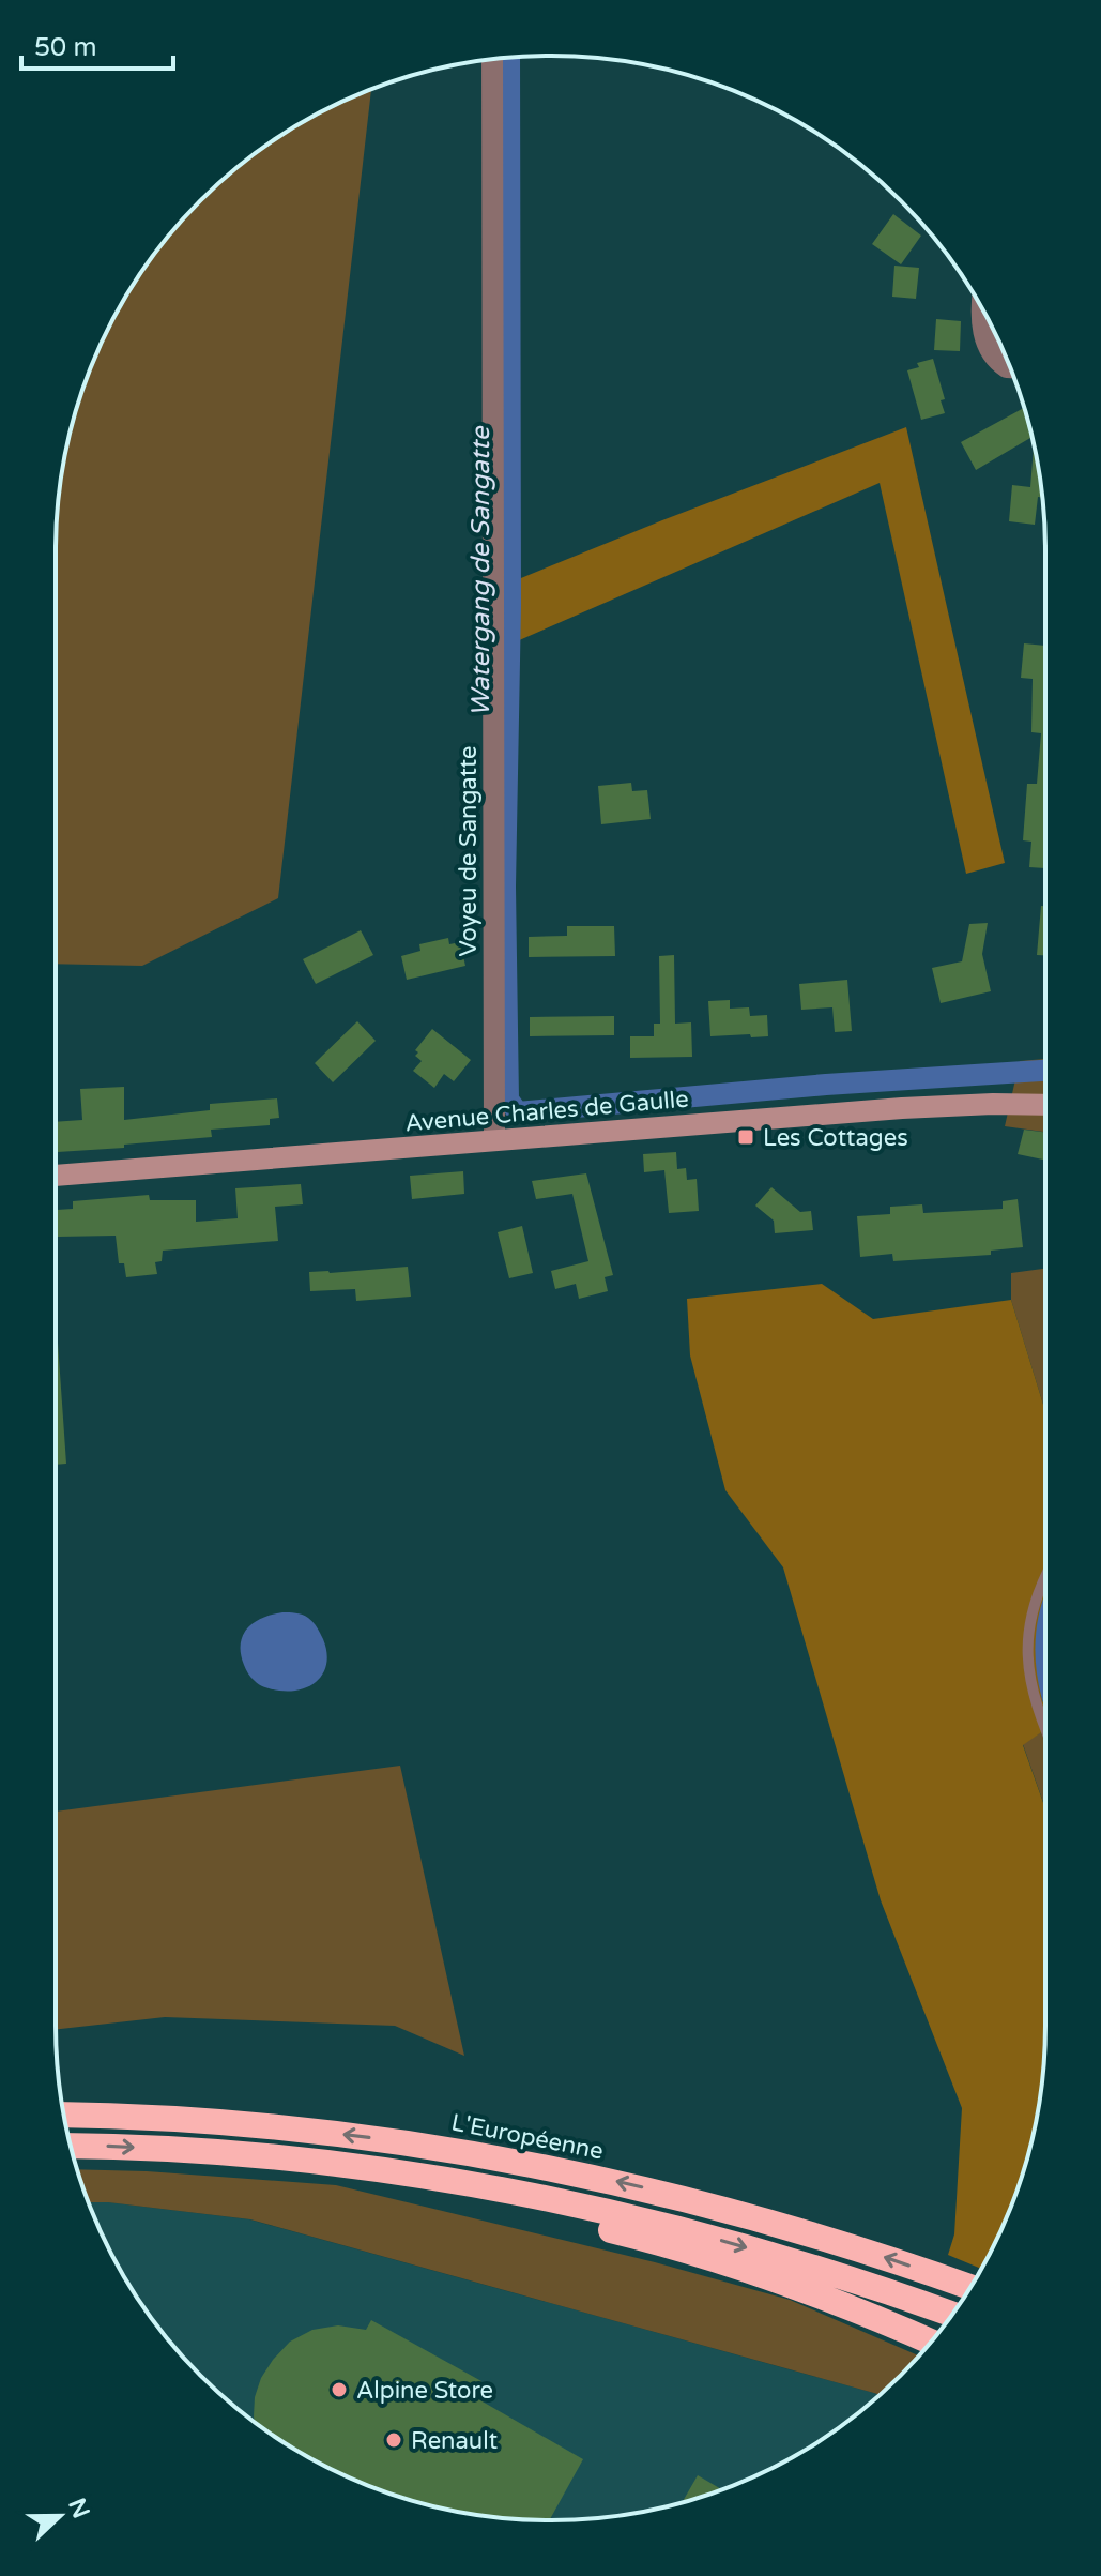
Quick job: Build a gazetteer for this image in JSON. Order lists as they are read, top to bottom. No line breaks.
{"streets":{"highway":["L'Européenne"],"main road":["Avenue Charles de Gaulle"],"street":["Voyeu de Sangatte"]},"crossings":[["Voyeu de Sangatte","Avenue Charles de Gaulle"]],"water":["Watergang de Sangatte"],"places":{"transit":["Les Cottages"],"other":["Alpine Store","Renault"]},"scale_bar":"50 m","north":"right"}
